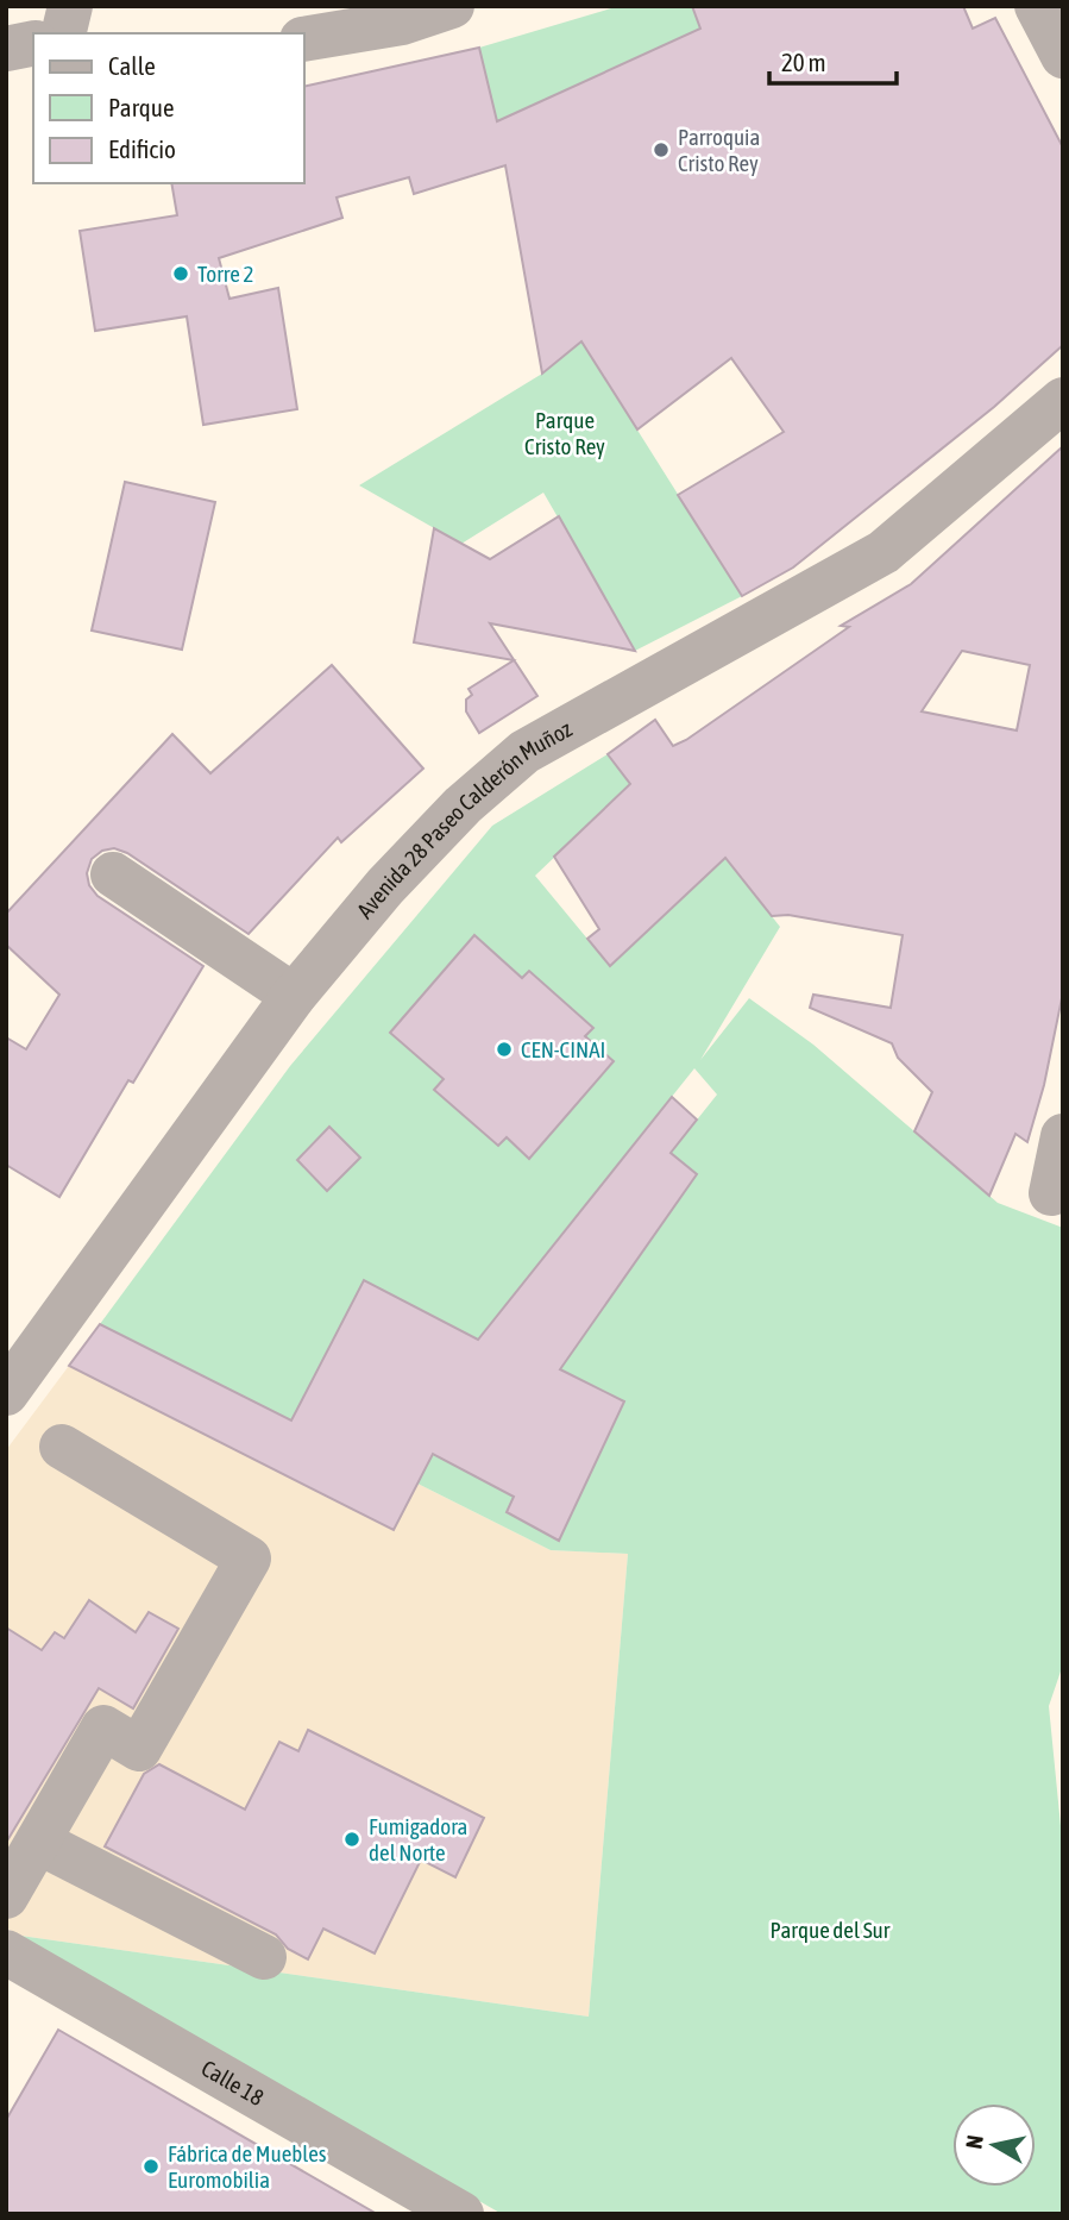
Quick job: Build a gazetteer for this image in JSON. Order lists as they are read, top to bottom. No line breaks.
{"streets":{"street":["Avenida 28 Paseo Calderón Muñoz","Calle 18"]},"parks":["Parque Cristo Rey","Parque del Sur"],"places":["Parroquia Cristo Rey","Torre 2","CEN-CINAI","Fumigadora del Norte","Fábrica de Muebles Euromobilia"],"legend":["Calle","Parque","Edificio"],"scale_bar":"20 m","north":"left"}
